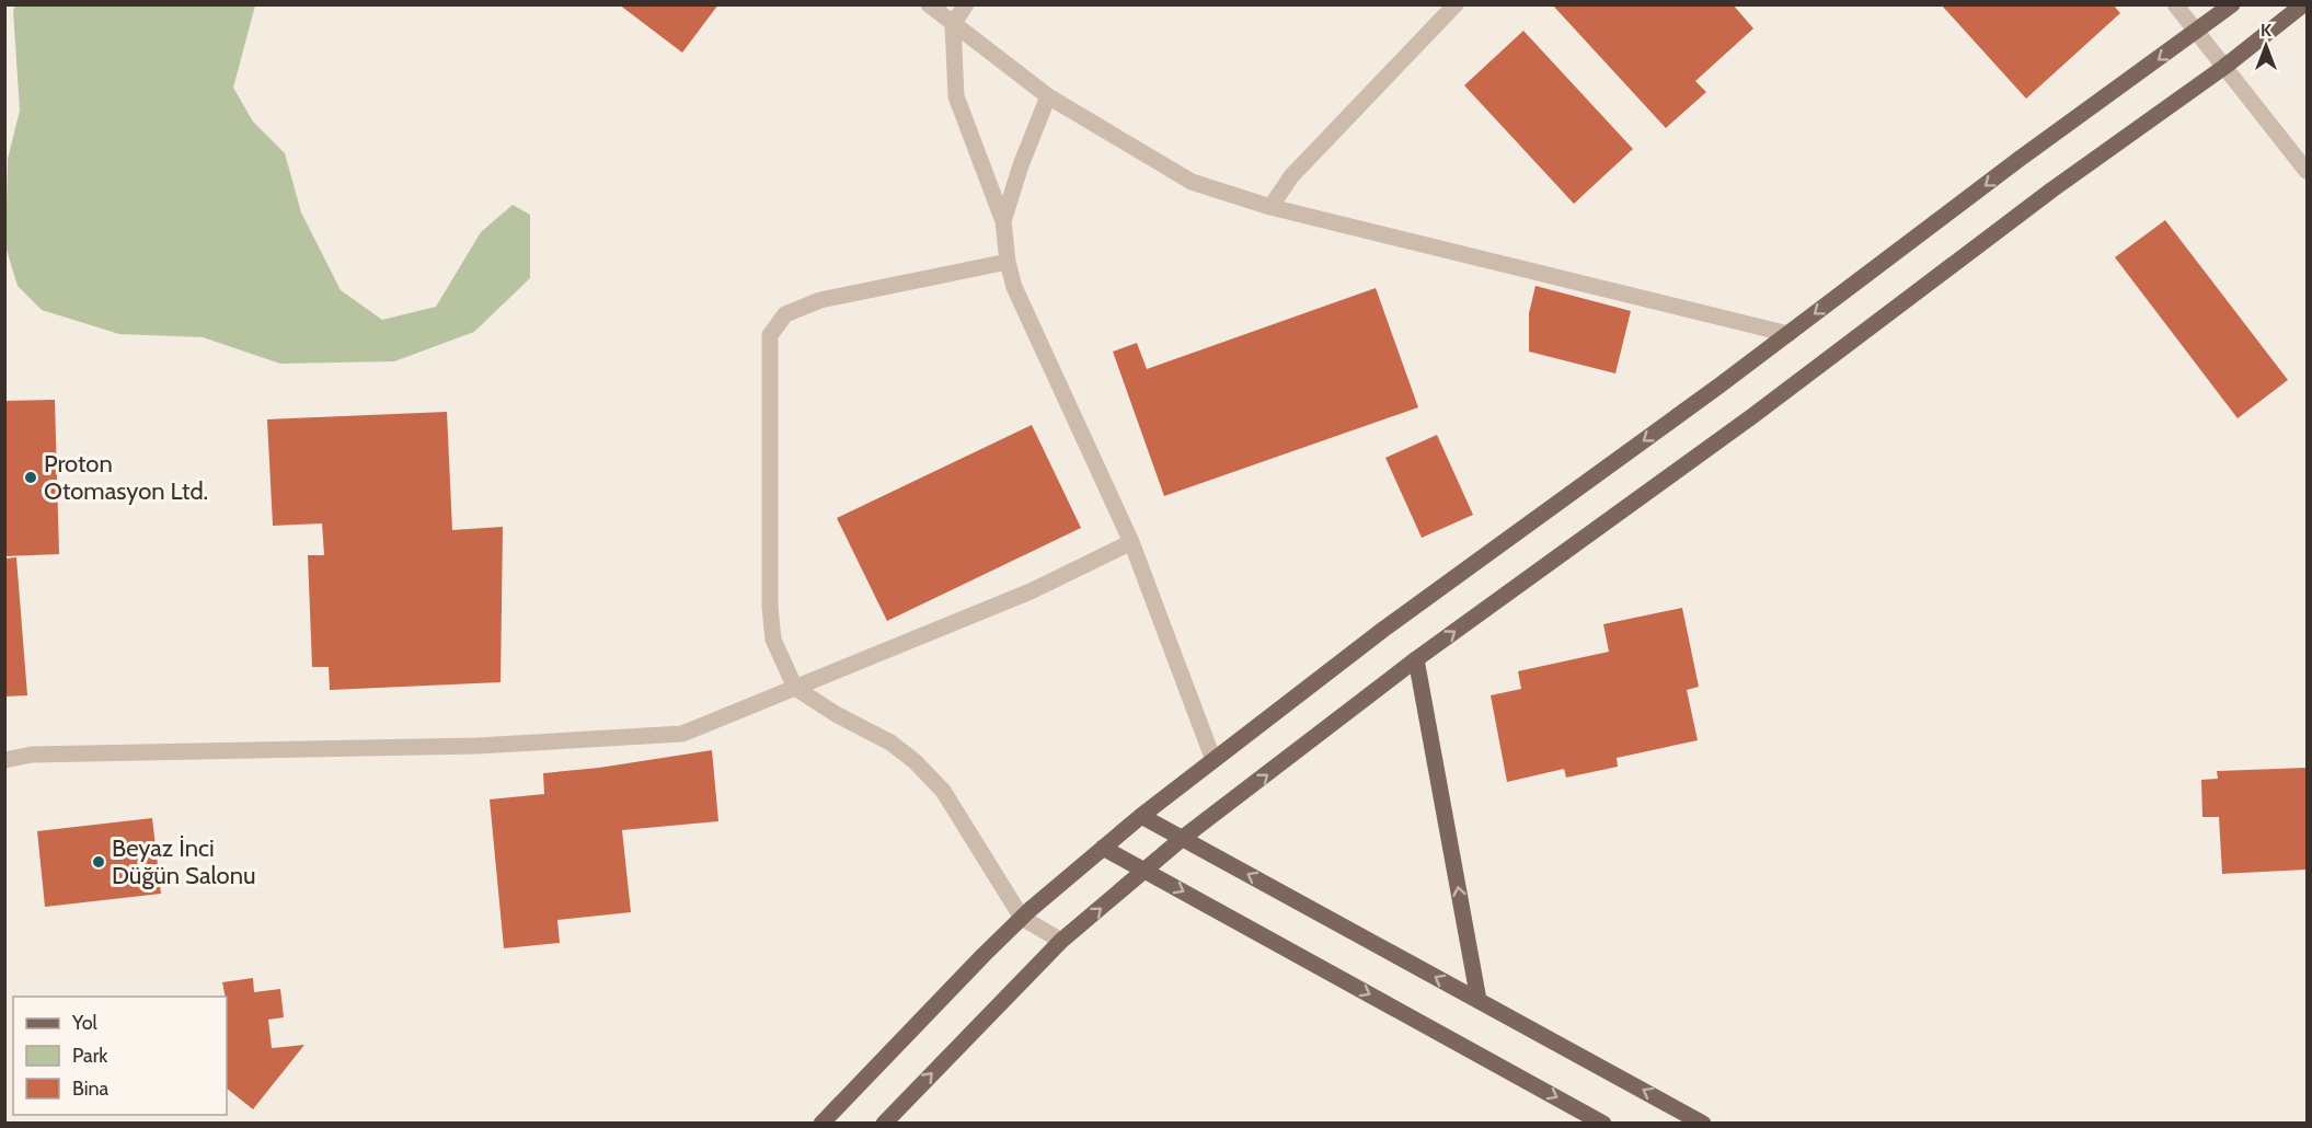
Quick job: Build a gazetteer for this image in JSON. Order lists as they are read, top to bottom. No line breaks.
{"places":["Proton Otomasyon Ltd.","Beyaz İnci Düğün Salonu"],"legend":["Yol","Park","Bina"],"north":"top"}
